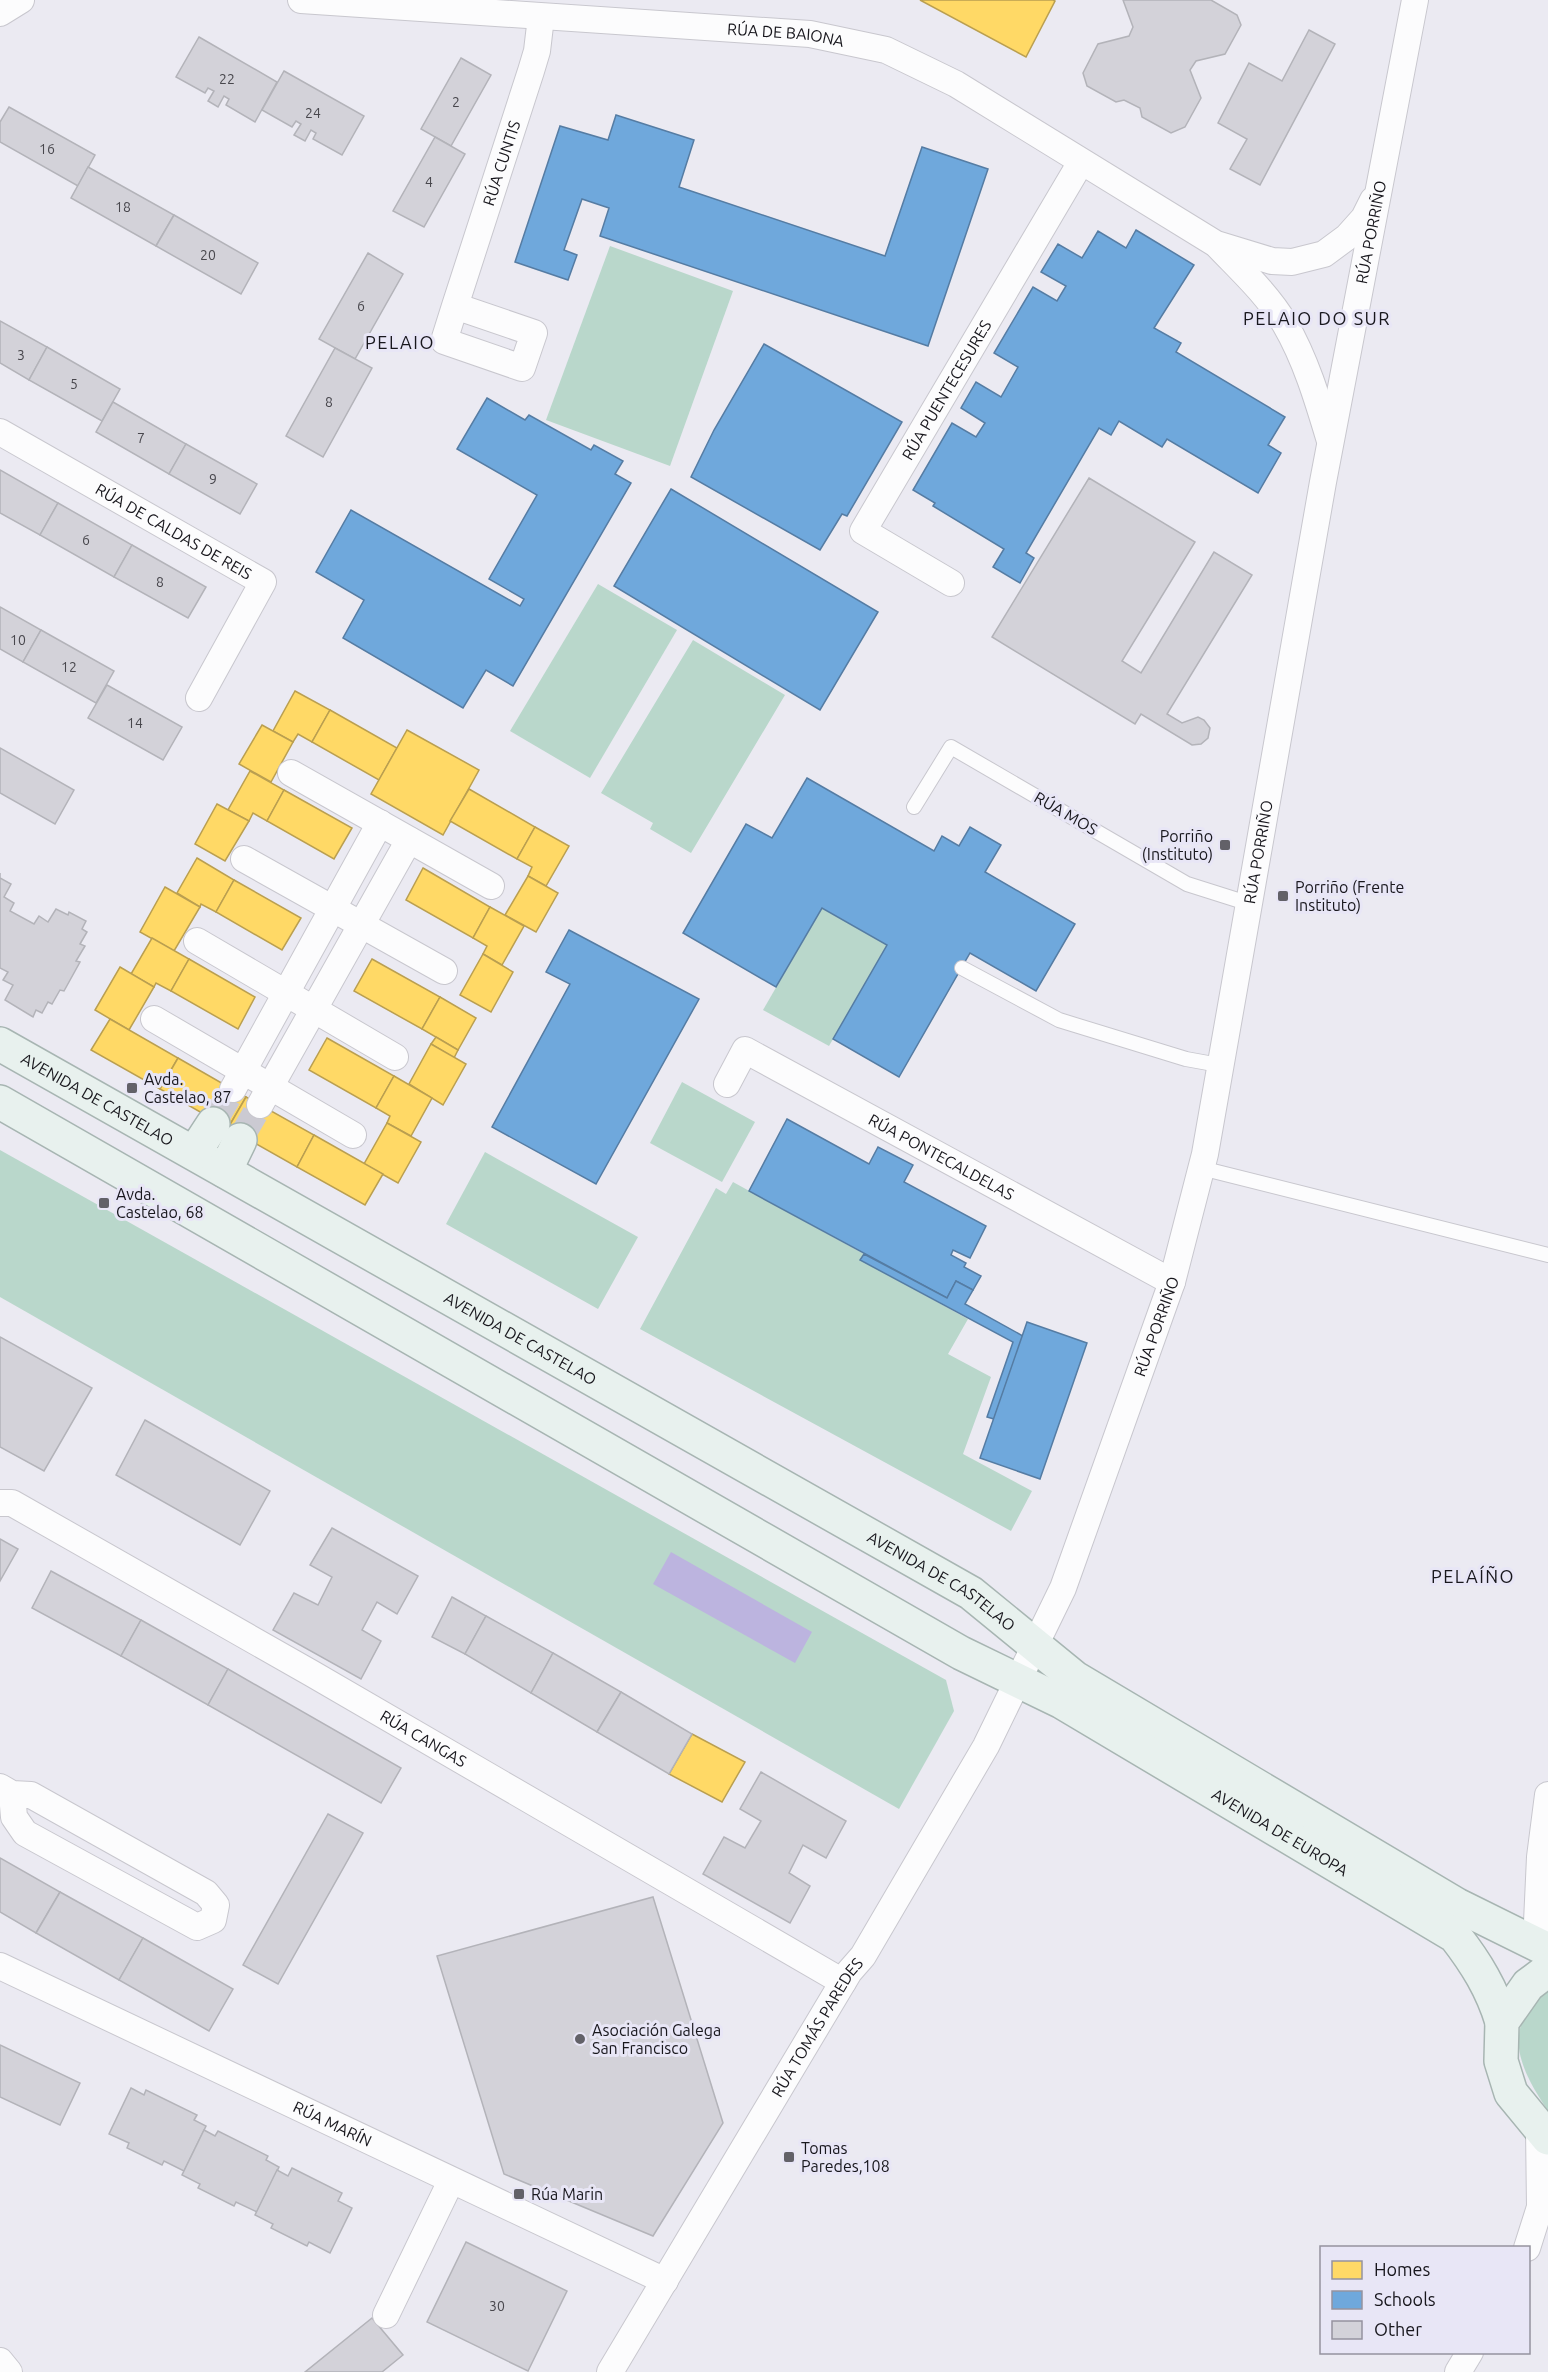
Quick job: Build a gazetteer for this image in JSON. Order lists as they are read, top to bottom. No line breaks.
{"streets":{"main road":["AVENIDA DE CASTELAO","AVENIDA DE EUROPA"],"street":["RÚA DE BAIONA","RÚA CUNTIS","RÚA PORRIÑO","RÚA PUENTECESURES","RÚA DE CALDAS DE REIS","RÚA PONTECALDELAS","RÚA CANGAS","RÚA TOMÁS PAREDES","RÚA MARÍN"],"lane":["RÚA MOS"]},"crossings":[["RÚA DE BAIONA","RÚA CUNTIS"],["RÚA DE BAIONA","RÚA PORRIÑO"],["RÚA DE BAIONA","RÚA PUENTECESURES"],["RÚA PORRIÑO","RÚA MOS"],["RÚA PORRIÑO","AVENIDA DE CASTELAO"],["RÚA PORRIÑO","RÚA PONTECALDELAS"],["RÚA PORRIÑO","AVENIDA DE EUROPA"],["RÚA PORRIÑO","RÚA TOMÁS PAREDES"],["AVENIDA DE CASTELAO","AVENIDA DE EUROPA"],["RÚA CANGAS","RÚA TOMÁS PAREDES"],["AVENIDA DE EUROPA","RÚA TOMÁS PAREDES"],["RÚA TOMÁS PAREDES","RÚA MARÍN"]],"districts":["PELAIO DO SUR","PELAIO","PELAÍÑO"],"places":{"transit":["Porriño (Instituto)","Porriño (Frente Instituto)","Avda. Castelao, 87","Avda. Castelao, 68","Tomas Paredes,108","Rúa Marin"],"other":["Asociación Galega San Francisco"]},"house_numbers":["22","2","24","16","4","18","20","6","3","5","8","7","9","6","8","10","12","14","30"],"legend":["Homes","Schools","Other"]}
